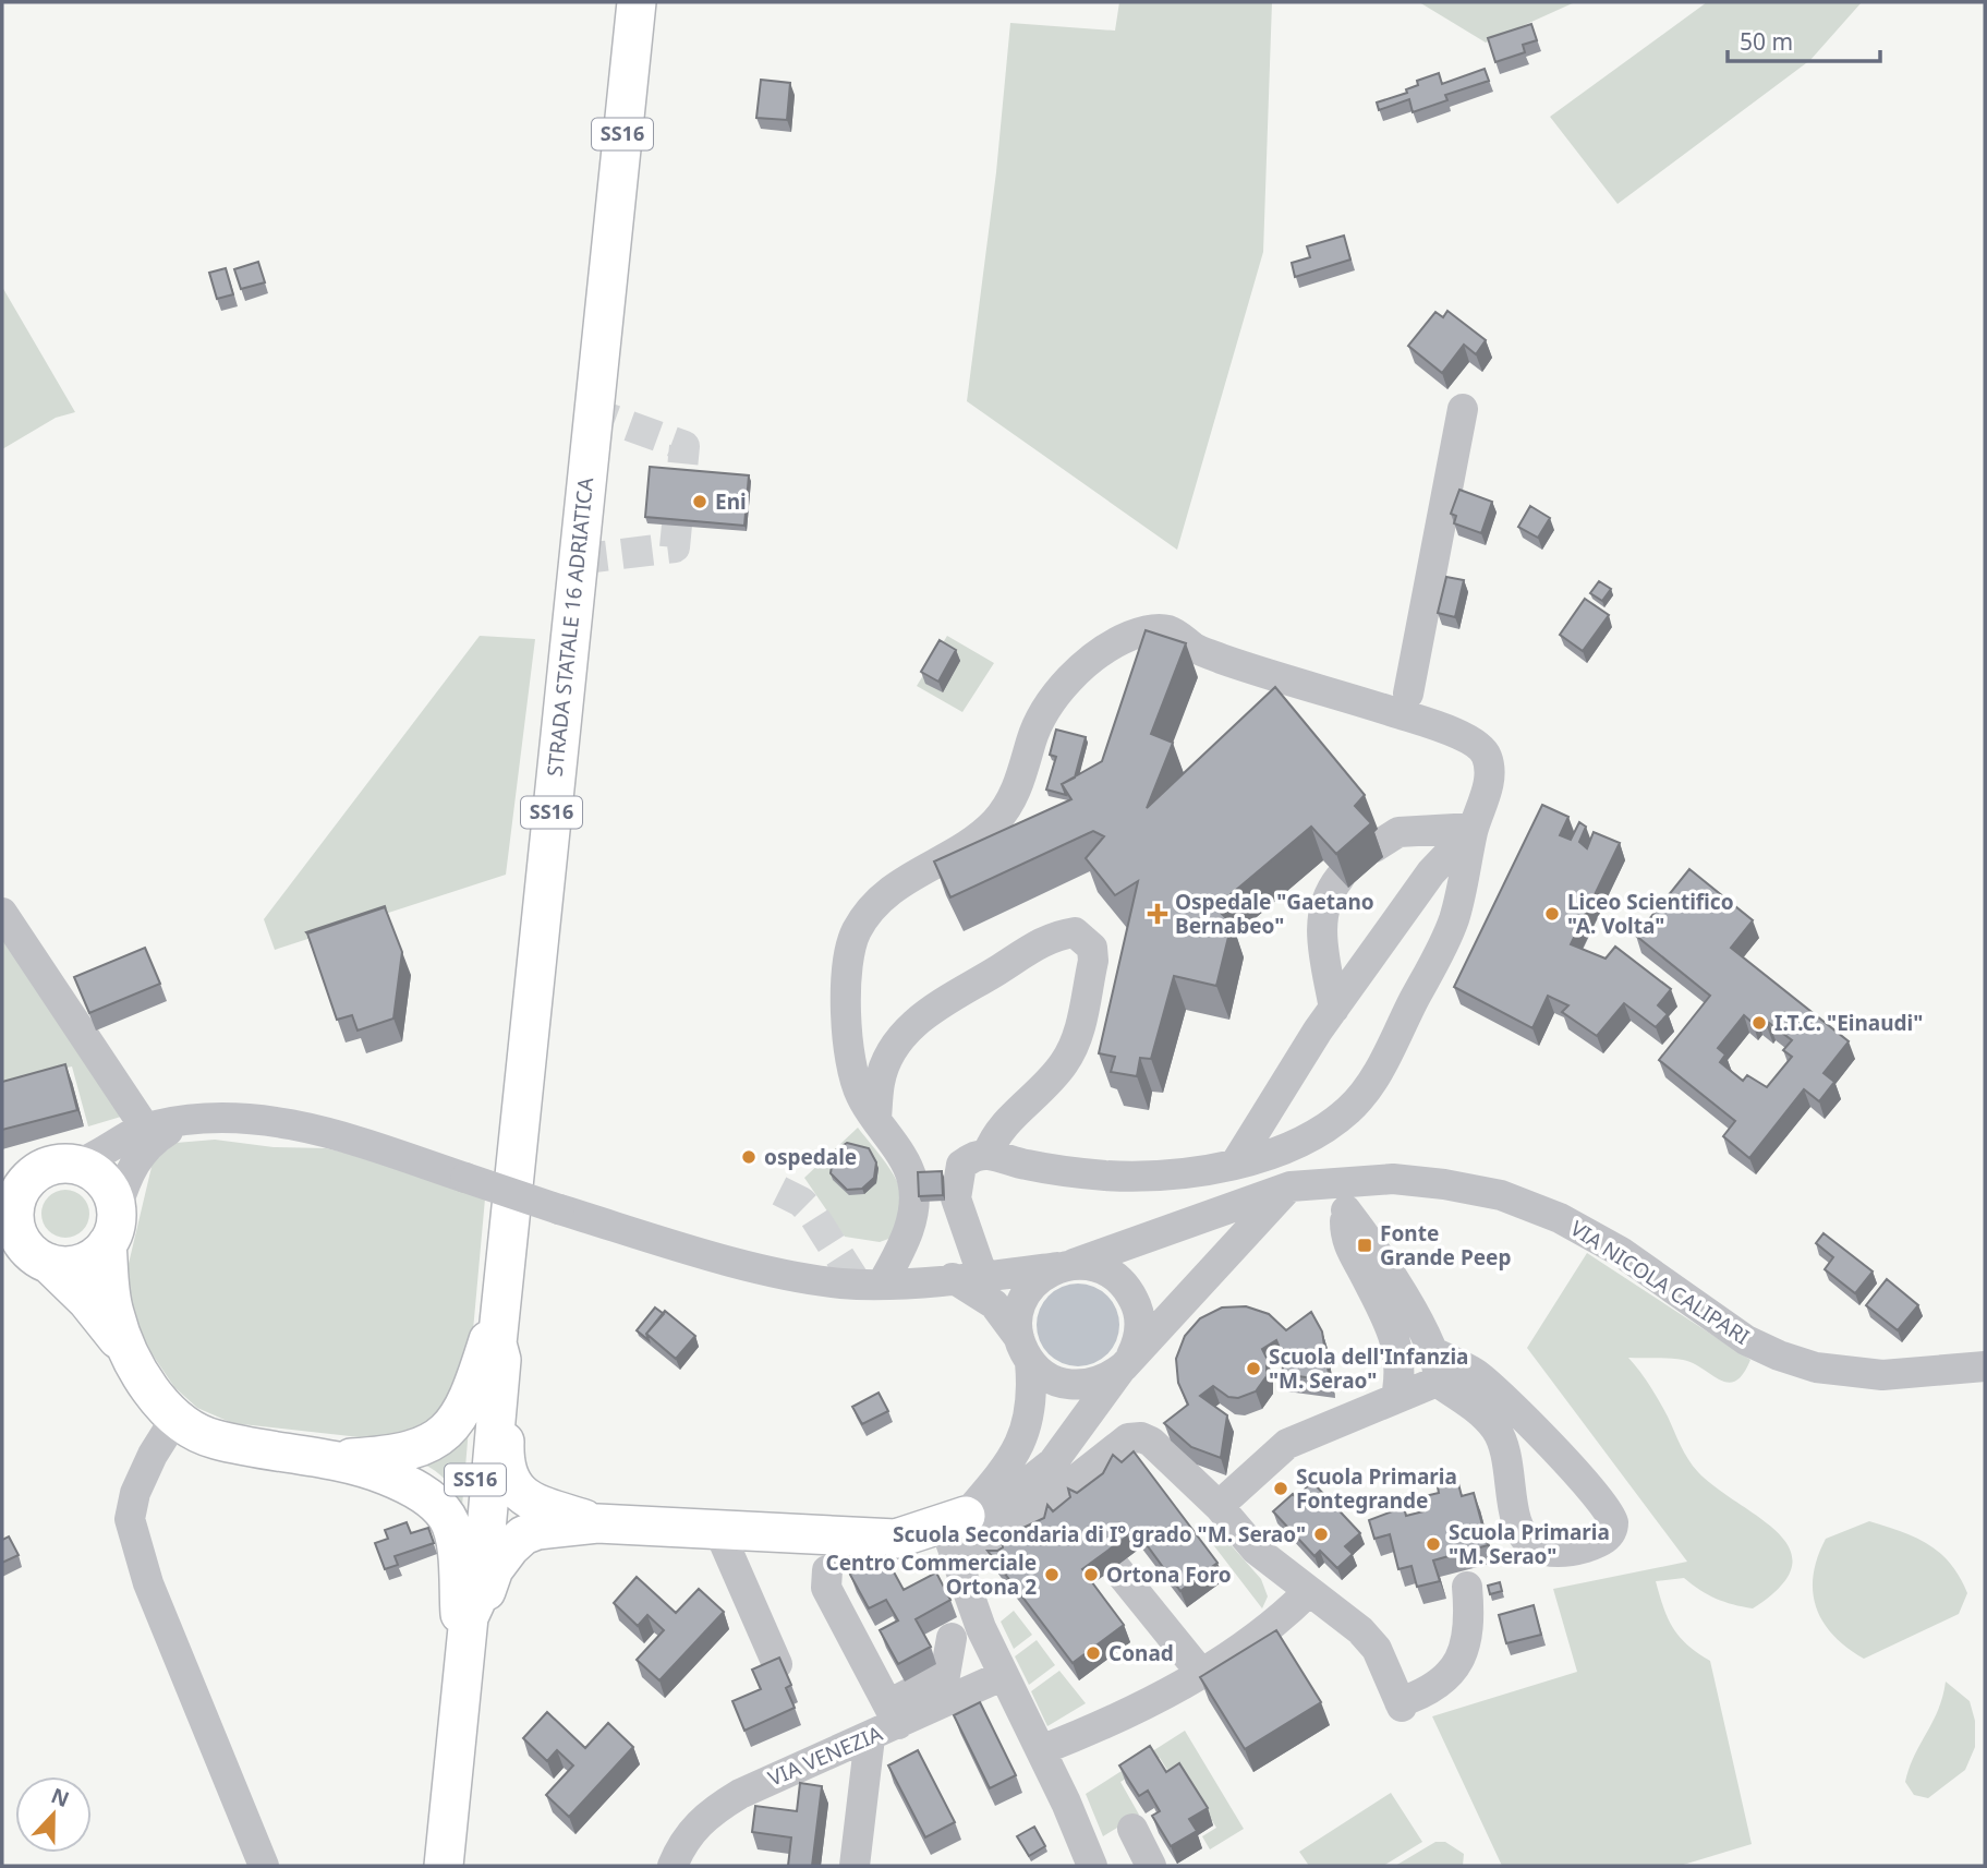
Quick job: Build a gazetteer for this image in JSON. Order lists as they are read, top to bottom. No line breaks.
{"streets":{"main road":["SS16","STRADA STATALE 16 ADRIATICA"],"street":["VIA NICOLA CALIPARI","VIA VENEZIA"]},"places":{"other":["Eni","Liceo Scientifico \"A. Volta\"","I.T.C. \"Einaudi\"","ospedale","Scuola dell'Infanzia \"M. Serao\"","Scuola Primaria Fontegrande","Scuola Secondaria di I° grado \"M. Serao\"","Scuola Primaria \"M. Serao\"","Centro Commerciale Ortona 2","Ortona Foro","Conad"],"health":["Ospedale \"Gaetano Bernabeo\""],"transit":["Fonte Grande Peep"]},"scale_bar":"50 m","north":"top"}
